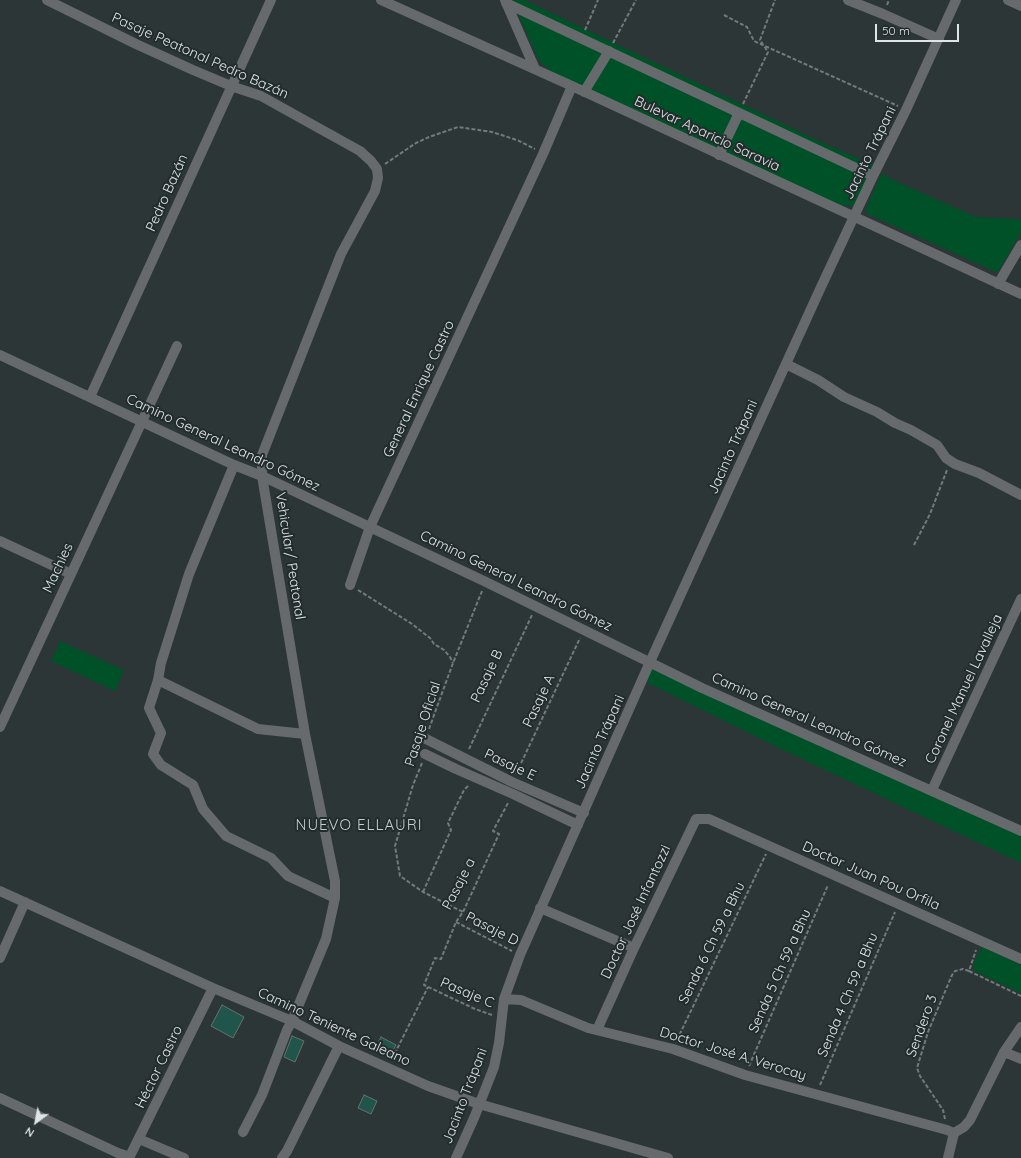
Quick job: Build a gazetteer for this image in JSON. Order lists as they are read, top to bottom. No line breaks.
{"streets":{"street":["Pasaje Peatonal Pedro Bazán","Bulevar Aparicio Saravia","Jacinto Trápani","Pedro Bazán","General Enrique Castro","Camino General Leandro Gómez","Vehicular/ Peatonal","Machies","Coronel Manuel Lavalleja","Pasaje E","Doctor Juan Pou Orfila","Doctor José Infantozzi","Camino Teniente Galeano","Doctor José A. Verocay","Héctor Castro"],"path":["Pasaje B","Pasaje A","Pasaje Oficial","Pasaje a","Pasaje D","Senda 6 Ch 59 a Bhu","Senda 5 Ch 59 a Bhu","Pasaje C","Senda 4 Ch 59 a Bhu","Sendero 3"]},"crossings":[["Pasaje Peatonal Pedro Bazán","Pedro Bazán"],["Pasaje Peatonal Pedro Bazán","Vehicular/ Peatonal"],["Bulevar Aparicio Saravia","Jacinto Trápani"],["Bulevar Aparicio Saravia","General Enrique Castro"],["Jacinto Trápani","Camino General Leandro Gómez"],["Jacinto Trápani","Pasaje E"],["Jacinto Trápani","Pasaje D"],["Jacinto Trápani","Pasaje C"],["Jacinto Trápani","Camino Teniente Galeano"],["Jacinto Trápani","Doctor José A. Verocay"],["Pedro Bazán","Camino General Leandro Gómez"],["General Enrique Castro","Camino General Leandro Gómez"],["Camino General Leandro Gómez","Vehicular/ Peatonal"],["Camino General Leandro Gómez","Machies"],["Camino General Leandro Gómez","Pasaje B"],["Camino General Leandro Gómez","Coronel Manuel Lavalleja"],["Camino General Leandro Gómez","Pasaje A"],["Camino General Leandro Gómez","Pasaje Oficial"],["Vehicular/ Peatonal","Camino Teniente Galeano"],["Pasaje B","Pasaje E"],["Pasaje A","Pasaje E"],["Pasaje Oficial","Pasaje E"],["Pasaje Oficial","Pasaje D"],["Pasaje E","Pasaje a"],["Doctor Juan Pou Orfila","Doctor José Infantozzi"],["Doctor Juan Pou Orfila","Senda 6 Ch 59 a Bhu"],["Doctor Juan Pou Orfila","Senda 5 Ch 59 a Bhu"],["Doctor Juan Pou Orfila","Senda 4 Ch 59 a Bhu"],["Pasaje a","Pasaje D"],["Pasaje a","Pasaje C"],["Doctor José Infantozzi","Doctor José A. Verocay"],["Senda 6 Ch 59 a Bhu","Doctor José A. Verocay"],["Senda 5 Ch 59 a Bhu","Doctor José A. Verocay"],["Senda 4 Ch 59 a Bhu","Doctor José A. Verocay"],["Sendero 3","Doctor José A. Verocay"],["Camino Teniente Galeano","Héctor Castro"]],"districts":["NUEVO ELLAURI"],"scale_bar":"50 m","north":"bottom left"}
